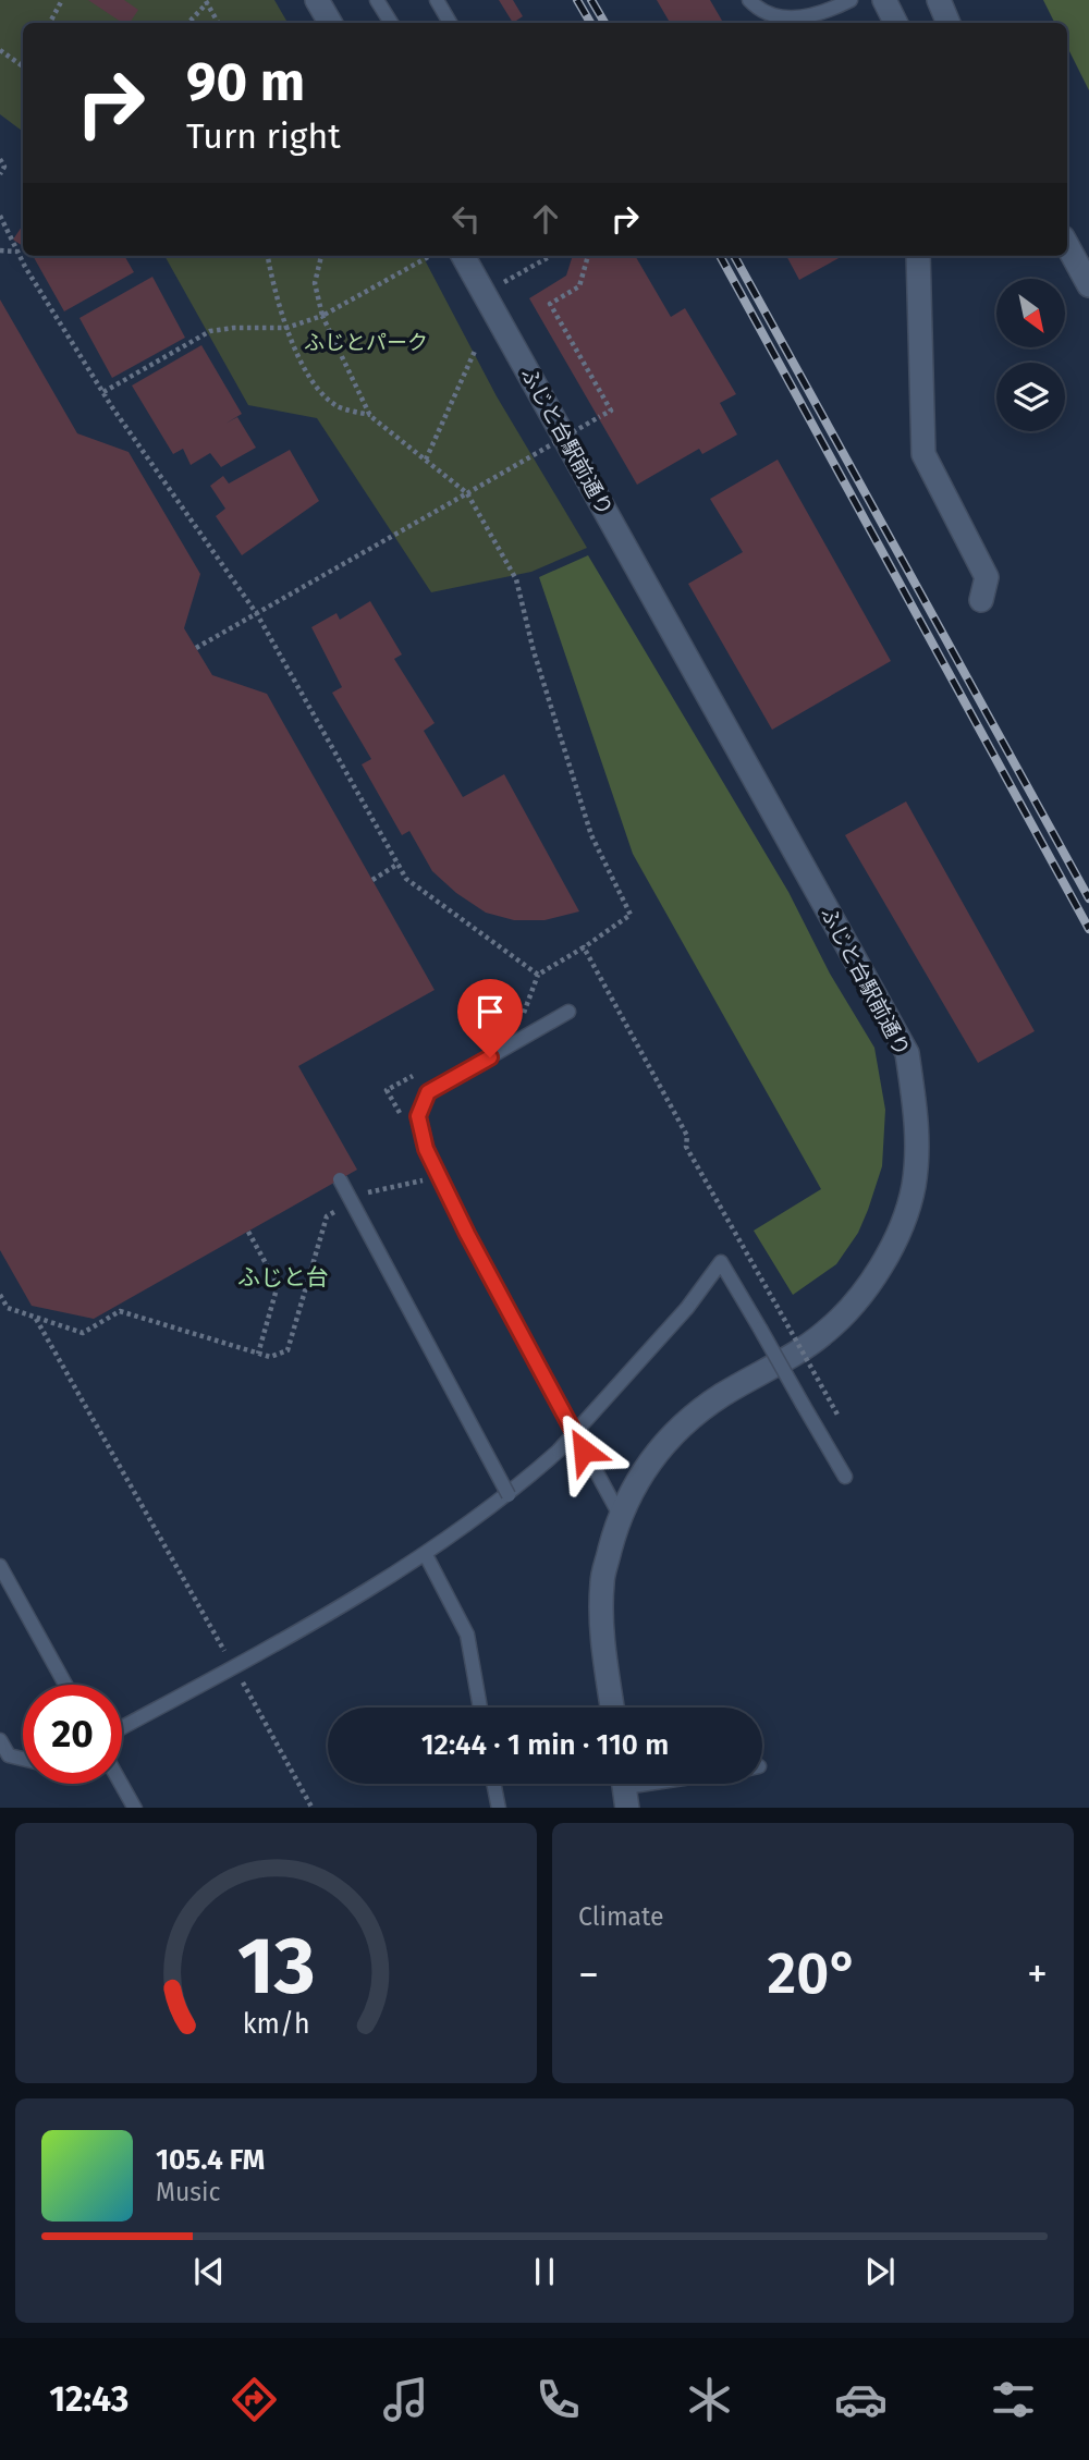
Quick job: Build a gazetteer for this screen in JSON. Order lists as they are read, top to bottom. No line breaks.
{"streets":{"street":["ふじと台駅前通り"]},"districts":["ふじと台"],"parks":["ふじとパーク"],"north":"bottom right","page":{"turn":["90 m","Turn right"],"limit":"20","trip":"12:44 · 1 min · 110 m","tile":"Climate","heat":["−","20°","+"],"song":["105.4 FM","Music"],"tabs":"12:43","gauge":["13","km/h"]}}
